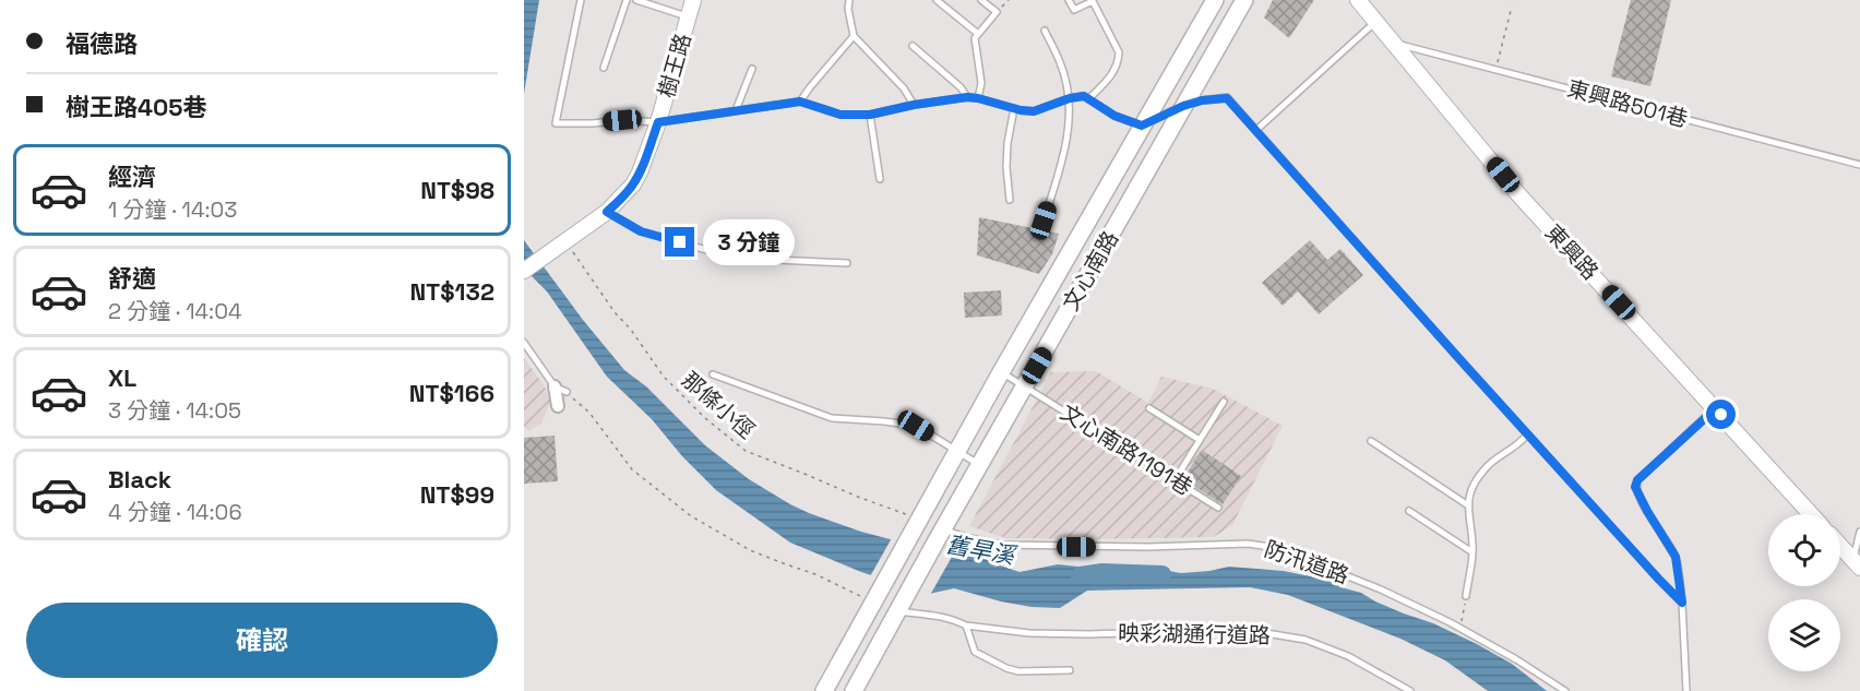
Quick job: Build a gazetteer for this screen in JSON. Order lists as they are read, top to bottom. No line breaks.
{"streets":{"main road":["文心南路"],"street":["樹王路","東興路"],"lane":["東興路501巷","文心南路1191巷","防汛道路","映彩湖通行道路"],"path":["那條小徑"]},"crossings":[["樹王路","那條小徑"],["東興路501巷","東興路"],["文心南路","那條小徑"],["文心南路","文心南路1191巷"],["文心南路","防汛道路"],["文心南路","映彩湖通行道路"]],"water":["舊旱溪"],"page":{"banner":["福德路","樹王路405巷"],"list":[{"name":"經濟","note":"1 分鐘 · 14:03","value":"NT$98"},{"name":"舒適","note":"2 分鐘 · 14:04","value":"NT$132"},{"name":"XL","note":"3 分鐘 · 14:05","value":"NT$166"},{"name":"Black","note":"4 分鐘 · 14:06","value":"NT$99"}],"bubble":"3 分鐘","buttons":"確認"}}
